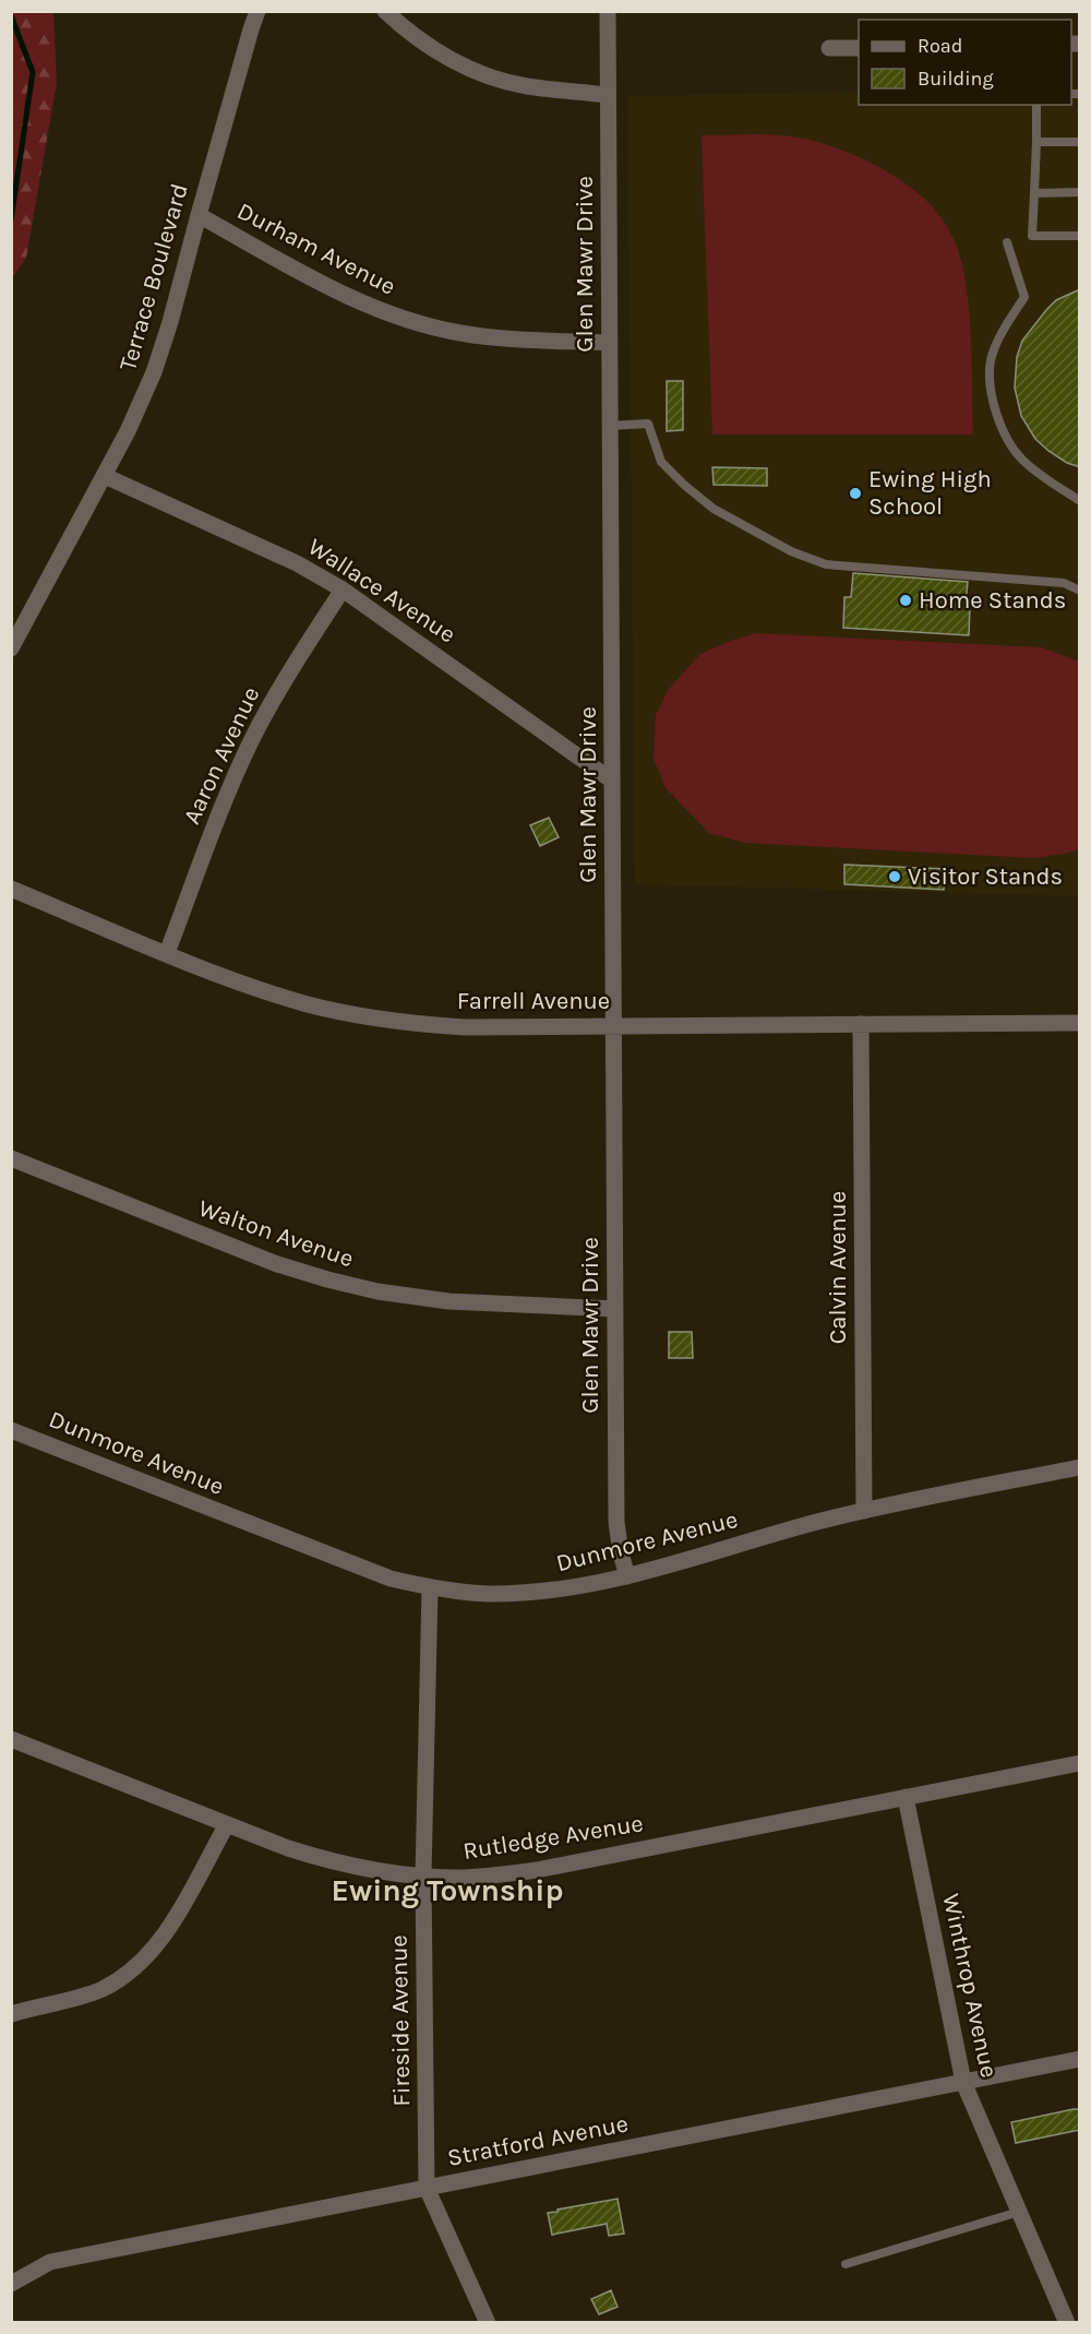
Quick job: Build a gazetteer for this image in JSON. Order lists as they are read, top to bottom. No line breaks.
{"streets":{"street":["Durham Avenue","Glen Mawr Drive","Terrace Boulevard","Wallace Avenue","Aaron Avenue","Farrell Avenue","Walton Avenue","Calvin Avenue","Dunmore Avenue","Rutledge Avenue","Winthrop Avenue","Fireside Avenue","Stratford Avenue"]},"crossings":[["Durham Avenue","Glen Mawr Drive"],["Durham Avenue","Terrace Boulevard"],["Glen Mawr Drive","Wallace Avenue"],["Glen Mawr Drive","Farrell Avenue"],["Glen Mawr Drive","Walton Avenue"],["Glen Mawr Drive","Dunmore Avenue"],["Terrace Boulevard","Wallace Avenue"],["Wallace Avenue","Aaron Avenue"],["Aaron Avenue","Farrell Avenue"],["Farrell Avenue","Calvin Avenue"],["Calvin Avenue","Dunmore Avenue"],["Dunmore Avenue","Fireside Avenue"],["Rutledge Avenue","Winthrop Avenue"],["Rutledge Avenue","Fireside Avenue"],["Winthrop Avenue","Stratford Avenue"],["Fireside Avenue","Stratford Avenue"]],"districts":["Ewing Township"],"places":["Ewing High School","Home Stands","Visitor Stands"],"legend":["Road","Building"]}
